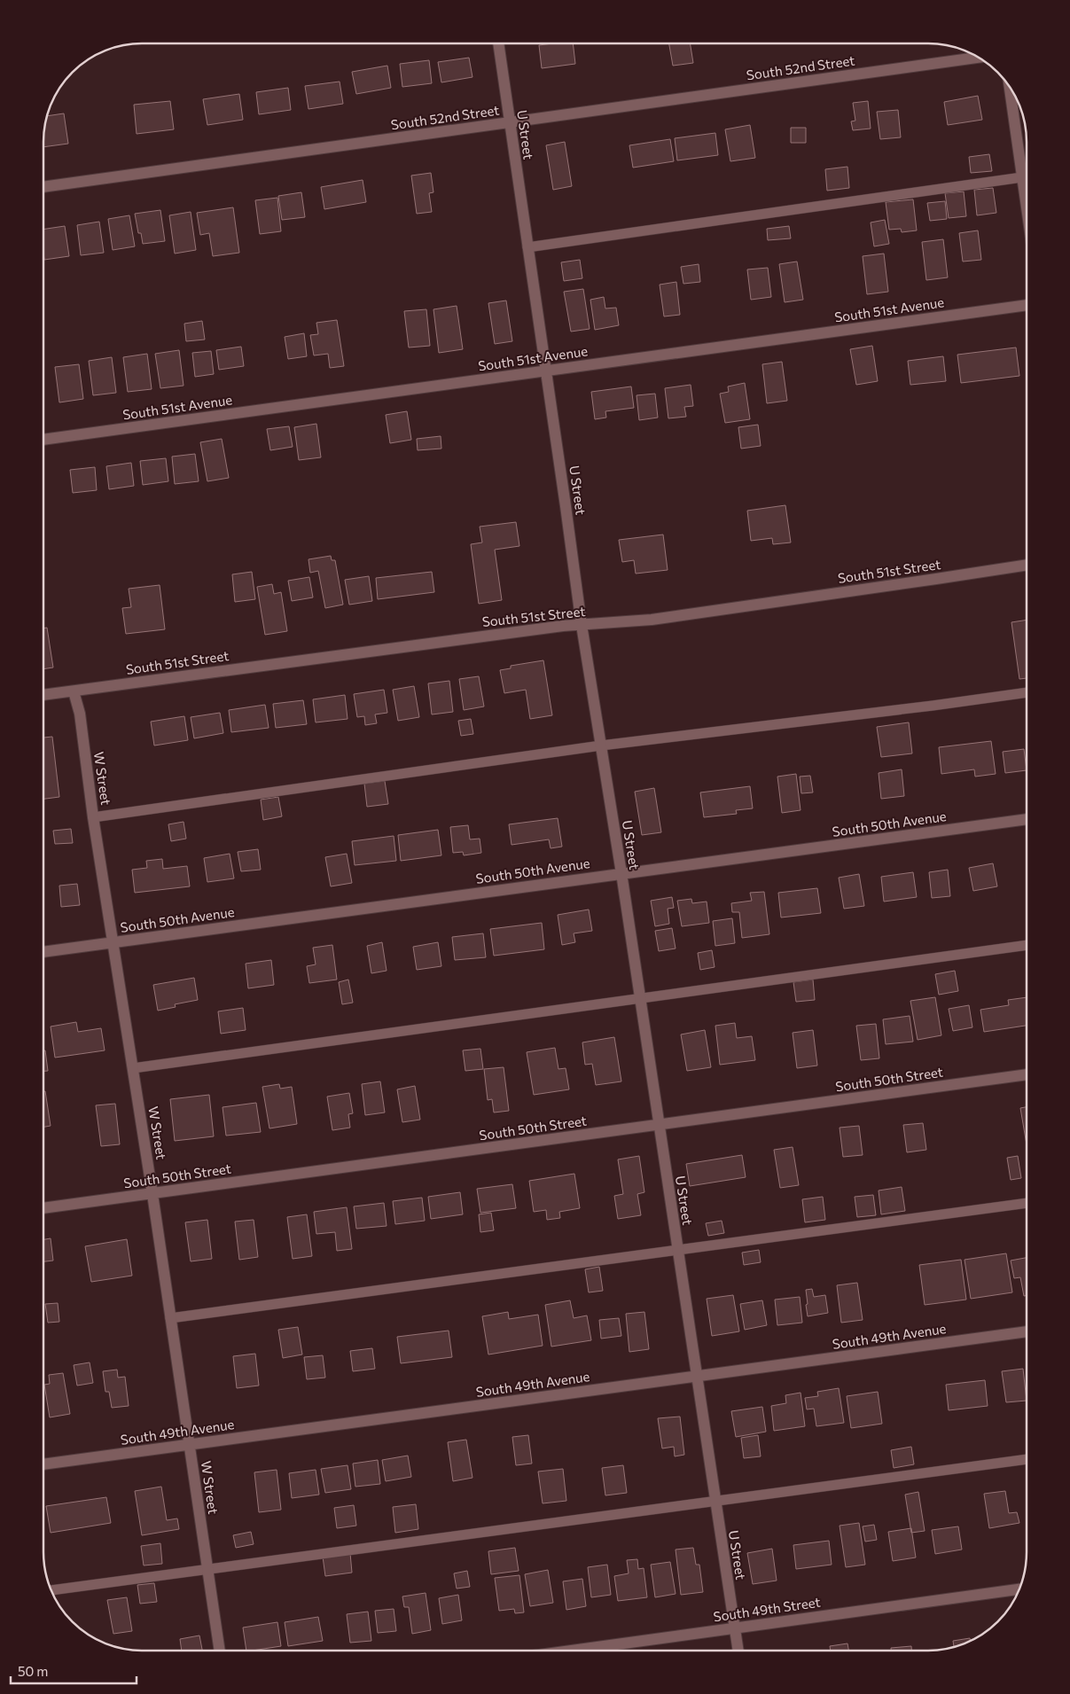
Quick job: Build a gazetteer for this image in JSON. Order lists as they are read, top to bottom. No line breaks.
{"streets":{"street":["South 52nd Street","U Street","South 51st Avenue","South 51st Street","W Street","South 50th Avenue","South 50th Street","South 49th Avenue","South 49th Street"]},"crossings":[["South 52nd Street","U Street"],["U Street","South 51st Avenue"],["U Street","South 51st Street"],["U Street","South 50th Avenue"],["U Street","South 50th Street"],["U Street","South 49th Avenue"],["U Street","South 49th Street"],["South 51st Street","W Street"],["W Street","South 50th Avenue"],["W Street","South 50th Street"],["W Street","South 49th Avenue"]],"scale_bar":"50 m"}
